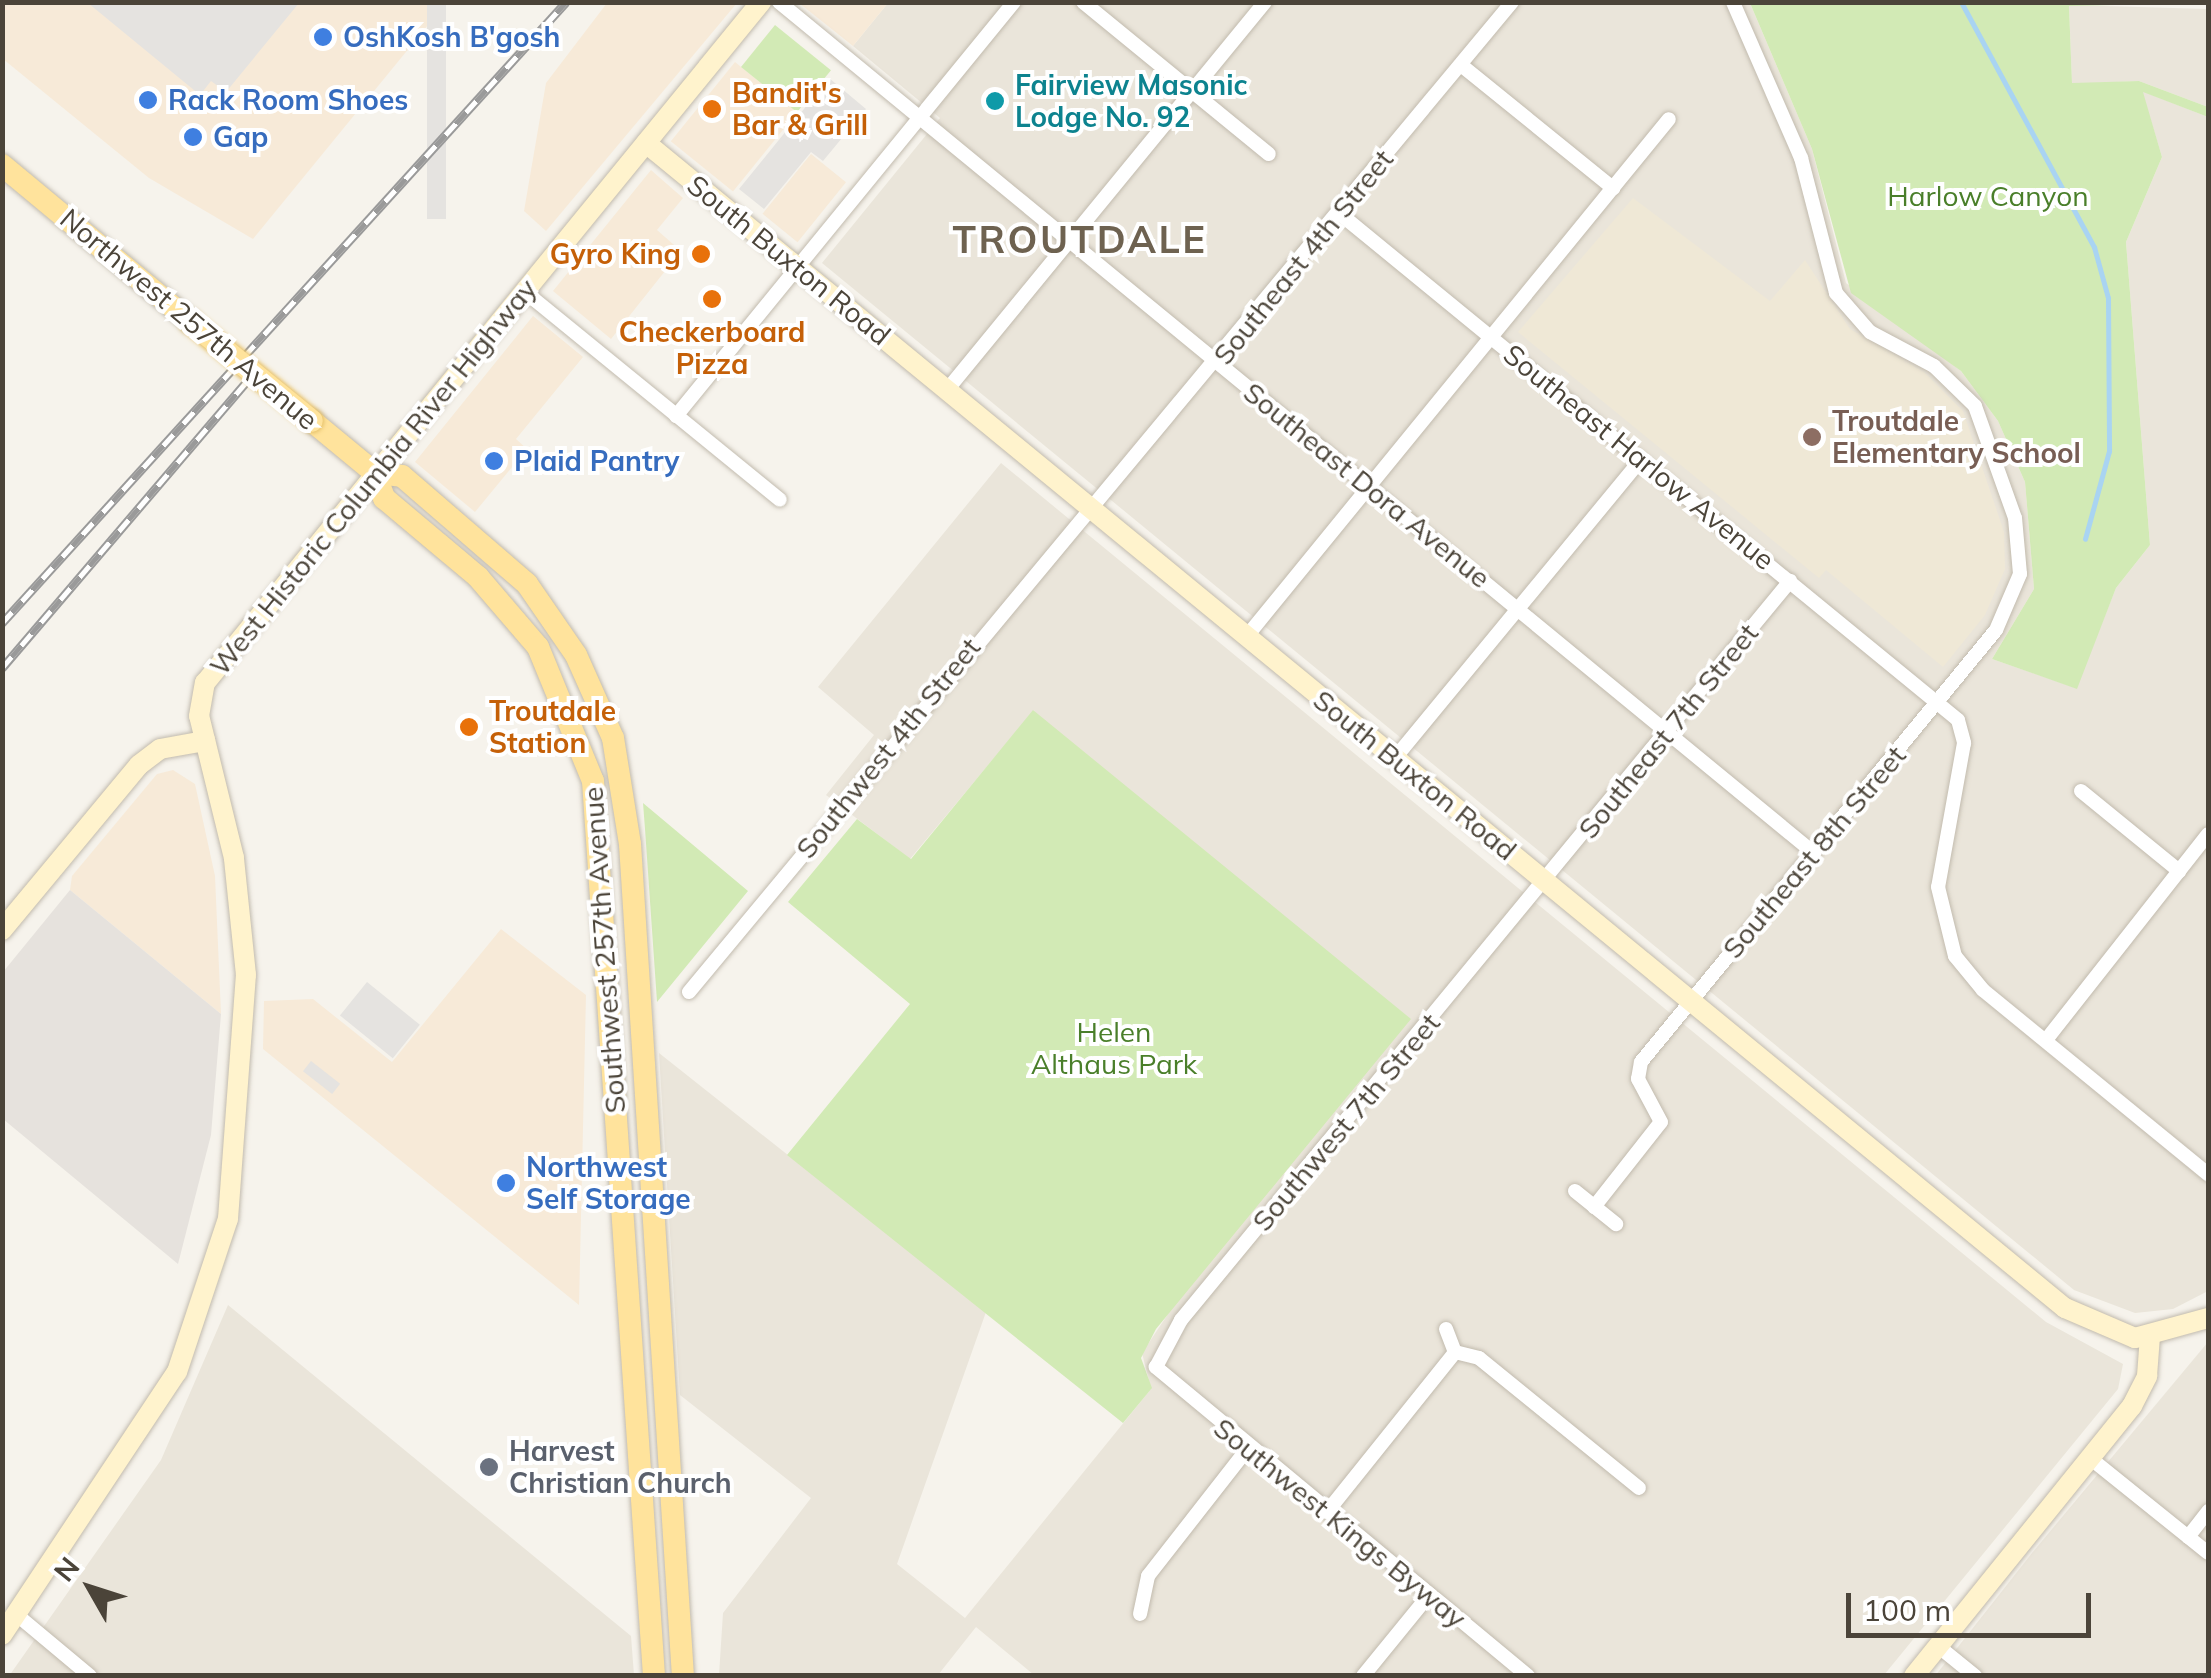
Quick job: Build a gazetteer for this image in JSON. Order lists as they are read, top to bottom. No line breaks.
{"streets":{"main road":["South Buxton Road","Northwest 257th Avenue","West Historic Columbia River Highway","Southwest 257th Avenue"],"street":["Southeast 4th Street","Southeast Harlow Avenue","Southeast Dora Avenue","Southeast 7th Street","Southwest 4th Street","Southeast 8th Street","Southwest 7th Street","Southwest Kings Byway"]},"crossings":[["Southeast 4th Street","South Buxton Road"],["Southeast 4th Street","Southeast Harlow Avenue"],["Southeast 4th Street","Southeast Dora Avenue"],["Southeast 4th Street","Southwest 4th Street"],["South Buxton Road","West Historic Columbia River Highway"],["South Buxton Road","Southeast 7th Street"],["South Buxton Road","Southwest 4th Street"],["South Buxton Road","Southeast 8th Street"],["South Buxton Road","Southwest 7th Street"],["Northwest 257th Avenue","West Historic Columbia River Highway"],["Northwest 257th Avenue","Southwest 257th Avenue"],["Southeast Harlow Avenue","Southeast 7th Street"],["Southeast Harlow Avenue","Southeast 8th Street"],["West Historic Columbia River Highway","Southwest 257th Avenue"],["Southeast Dora Avenue","Southeast 7th Street"],["Southeast Dora Avenue","Southeast 8th Street"],["Southeast 7th Street","Southwest 7th Street"],["Southwest 7th Street","Southwest Kings Byway"]],"districts":["TROUTDALE"],"parks":["Harlow Canyon","Helen Althaus Park"],"places":["OshKosh B'gosh","Rack Room Shoes","Fairview Masonic Lodge No. 92","Bandit's Bar & Grill","Gap","Gyro King","Checkerboard Pizza","Troutdale Elementary School","Plaid Pantry","Troutdale Station","Northwest Self Storage","Harvest Christian Church"],"scale_bar":"100 m","north":"top left"}
